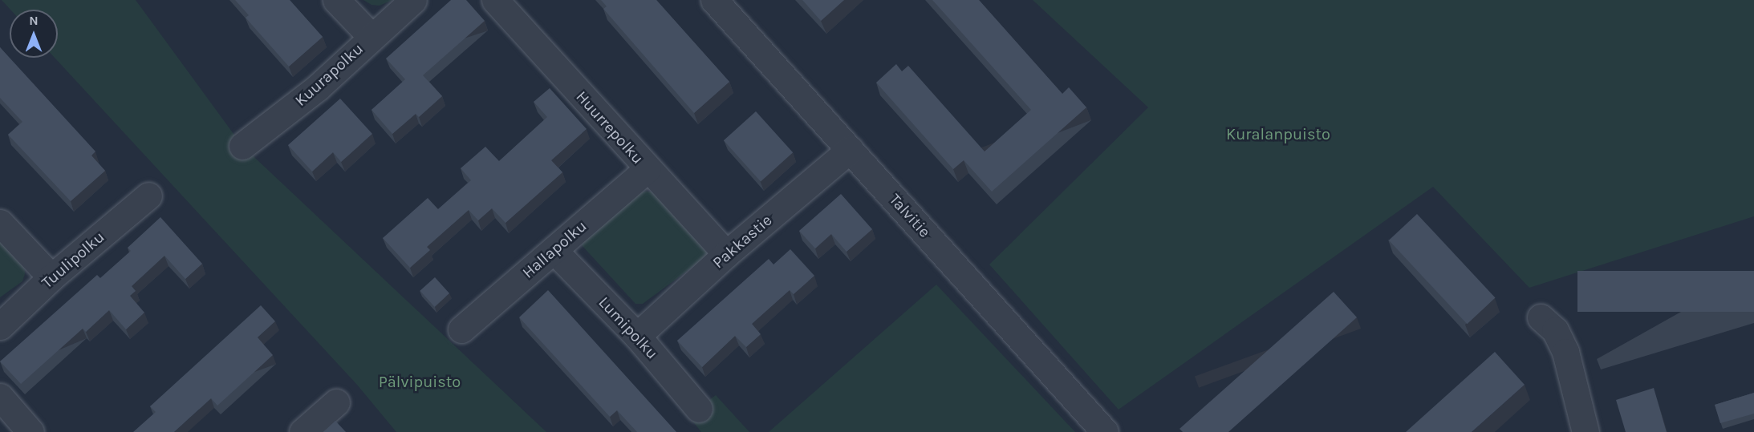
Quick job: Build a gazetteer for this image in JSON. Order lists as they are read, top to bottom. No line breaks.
{"streets":{"street":["Kuurapolku","Huurrepolku","Talvitie","Pakkastie","Hallapolku","Tuulipolku","Lumipolku"]},"crossings":[["Huurrepolku","Pakkastie"],["Huurrepolku","Hallapolku"],["Talvitie","Pakkastie"],["Pakkastie","Lumipolku"],["Hallapolku","Lumipolku"]],"parks":["Kuralanpuisto","Pälvipuisto"],"north":"top"}
